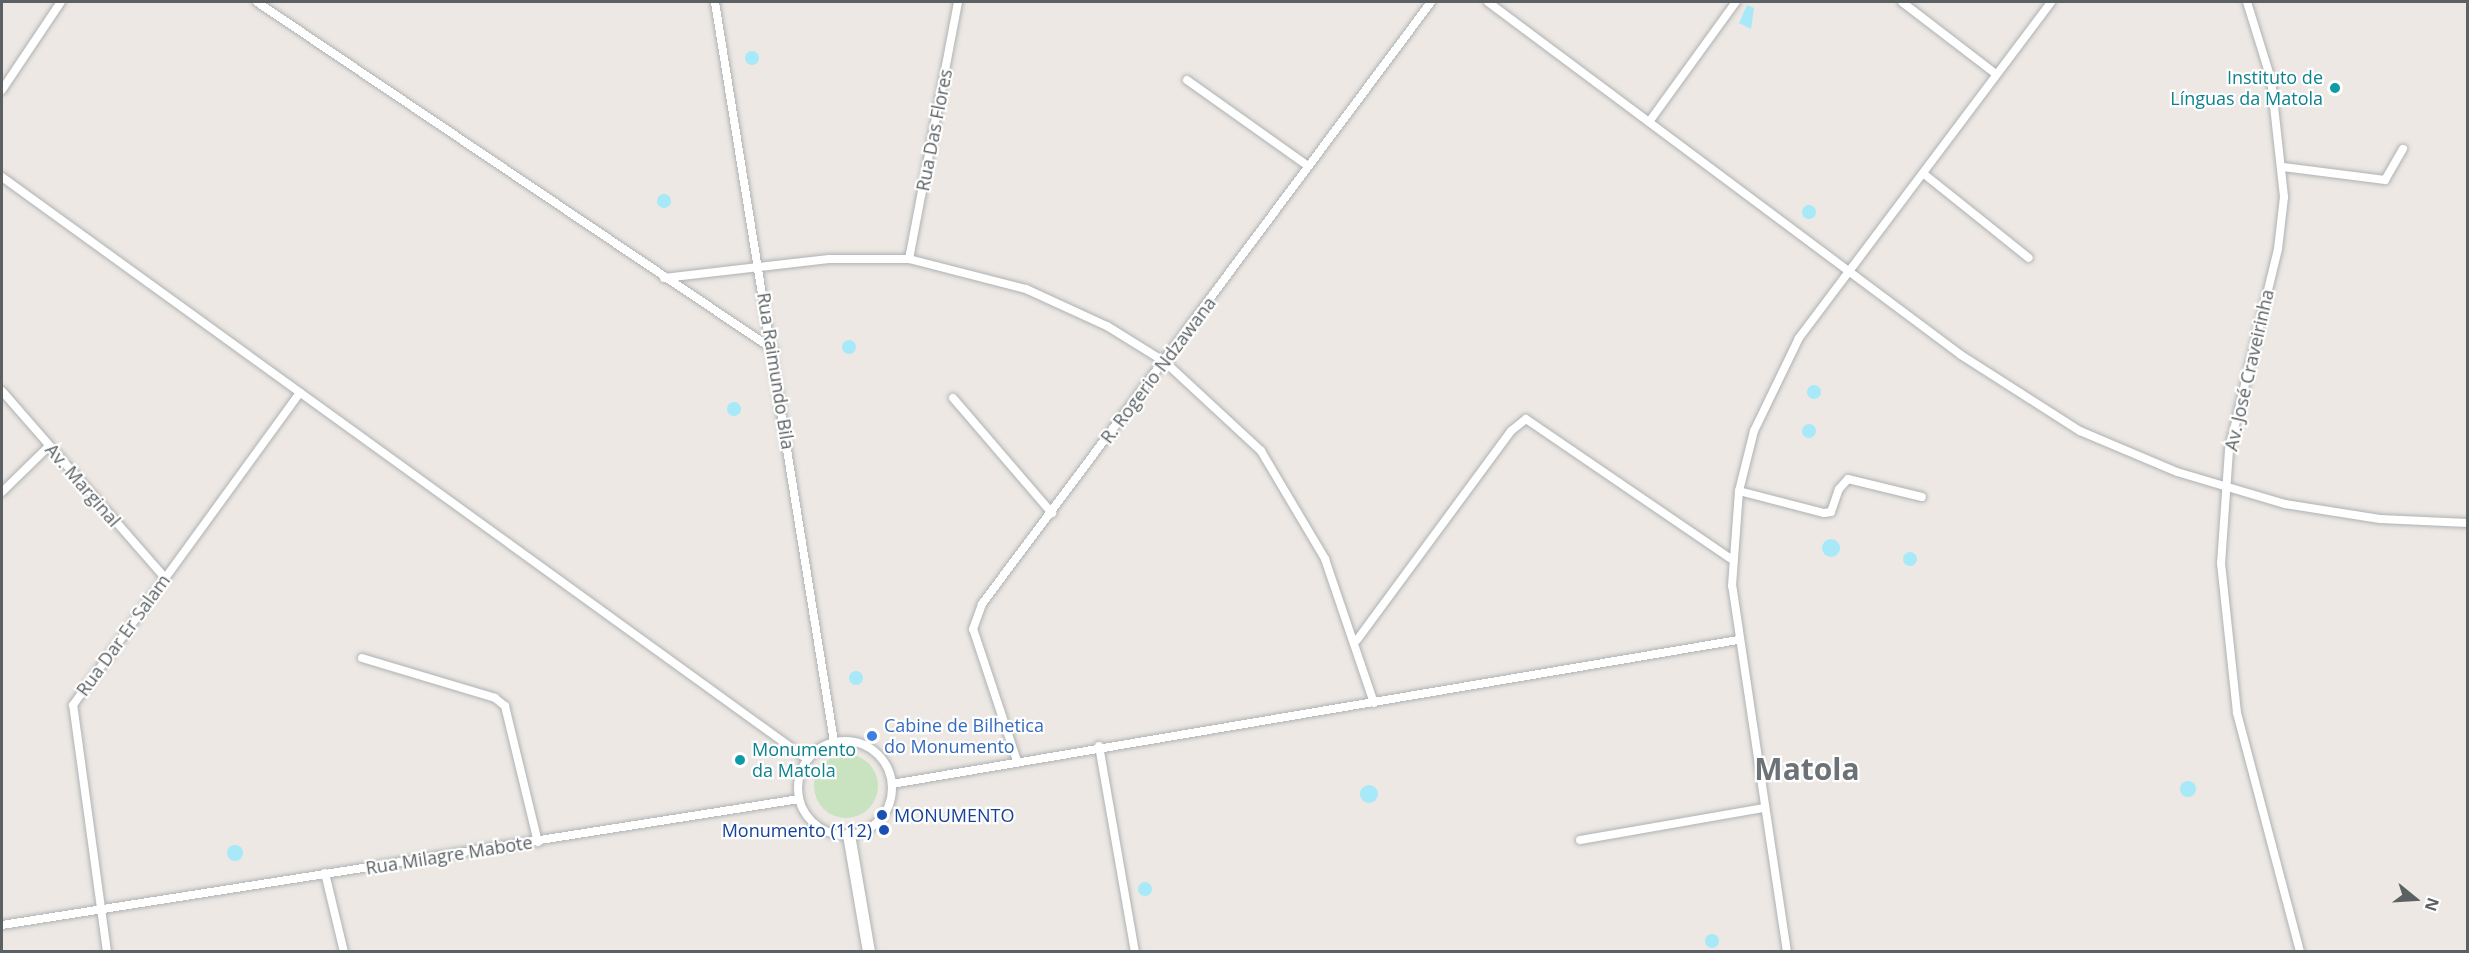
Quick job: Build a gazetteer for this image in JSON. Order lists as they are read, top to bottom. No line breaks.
{"streets":{"street":["Rua Das Flores","R. Rogerio Ndzawana","Av. José Craveirinha","Rua Raimundo Bila","Av. Marginal","Rua Dar Er Salam","Rua Milagre Mabote"]},"crossings":[["Rua Raimundo Bila","Rua Milagre Mabote"],["Av. Marginal","Rua Dar Er Salam"],["Rua Dar Er Salam","Rua Milagre Mabote"]],"districts":["Matola"],"places":["Instituto de Línguas da Matola","Cabine de Bilhetica do Monumento","Monumento da Matola","MONUMENTO","Monumento (112)"],"north":"right"}
